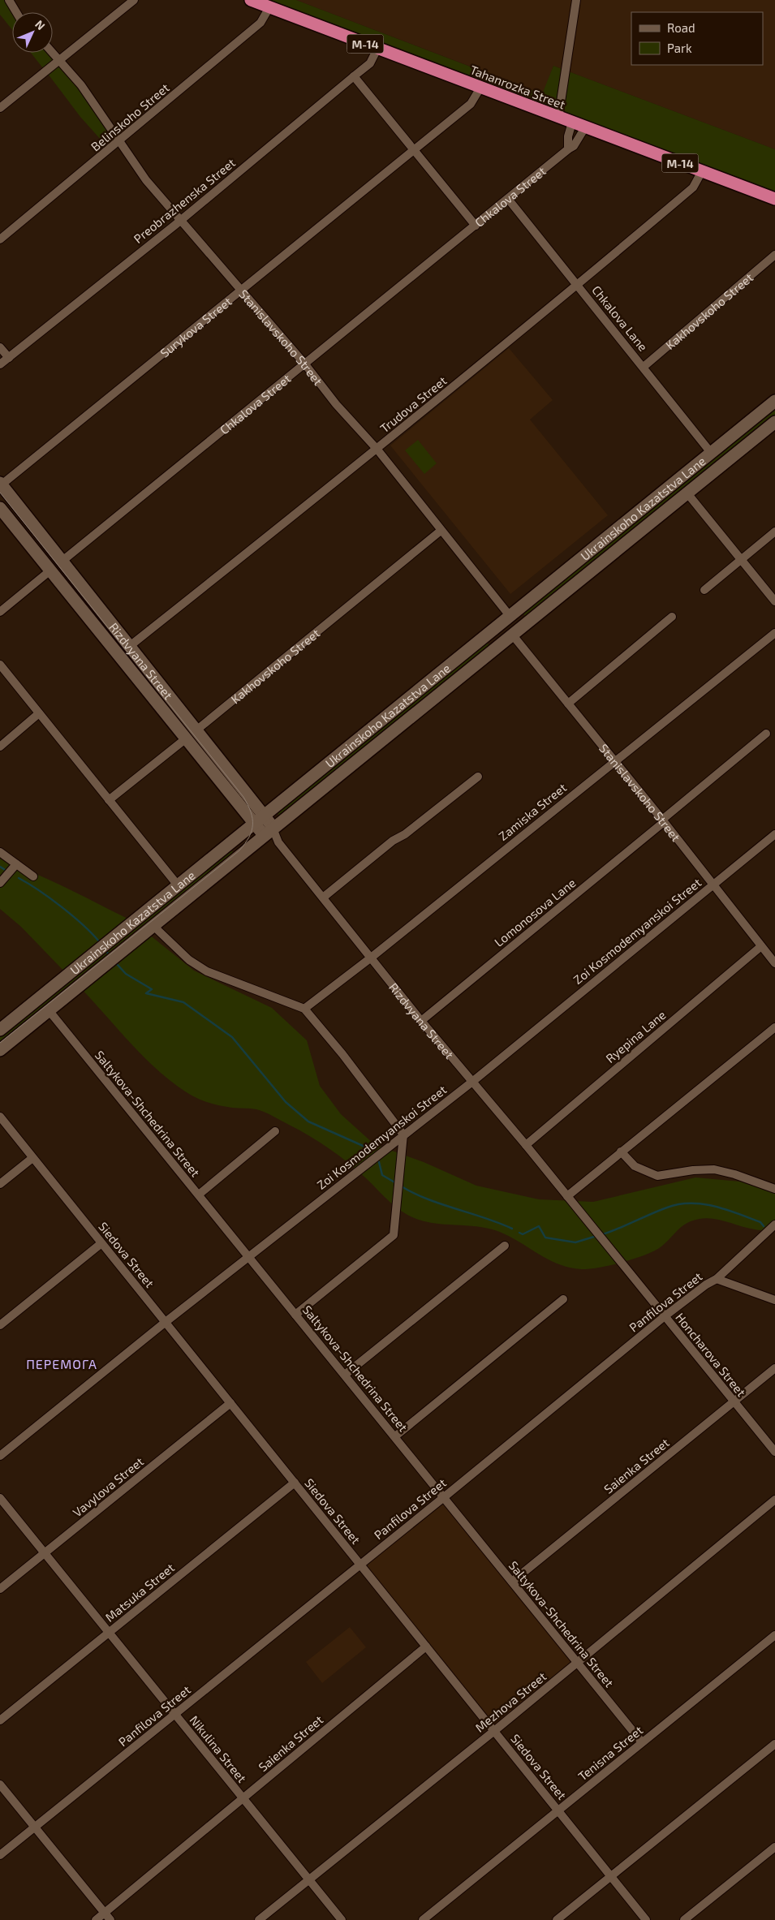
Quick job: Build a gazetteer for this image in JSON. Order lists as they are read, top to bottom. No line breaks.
{"streets":{"highway":["М-14","Tahanrozka Street"],"street":["Belinskoho Street","Chkalova Street","Preobrazhenska Street","Kakhovskoho Street","Chkalova Lane","Surykova Street","Stanislavskoho Street","Trudova Street","Ukrainskoho Kazatstva Lane","Rizdvyana Street","Zamiska Street","Lomonosova Lane","Zoi Kosmodemyanskoi Street","Ryepina Lane","Saltykova-Shchedrina Street","Siedova Street","Panfilova Street","Honcharova Street","Saienka Street","Vavylova Street","Matsuka Street","Mezhova Street","Nikulina Street","Tenisna Street"]},"crossings":[["Tahanrozka Street","Belinskoho Street"],["Tahanrozka Street","Chkalova Street"],["Tahanrozka Street","Preobrazhenska Street"],["Tahanrozka Street","Surykova Street"],["Tahanrozka Street","Trudova Street"],["Belinskoho Street","Stanislavskoho Street"],["Chkalova Street","Chkalova Lane"],["Chkalova Street","Stanislavskoho Street"],["Chkalova Street","Rizdvyana Street"],["Preobrazhenska Street","Stanislavskoho Street"],["Kakhovskoho Street","Chkalova Lane"],["Kakhovskoho Street","Stanislavskoho Street"],["Kakhovskoho Street","Rizdvyana Street"],["Chkalova Lane","Trudova Street"],["Chkalova Lane","Ukrainskoho Kazatstva Lane"],["Surykova Street","Stanislavskoho Street"],["Surykova Street","Rizdvyana Street"],["Stanislavskoho Street","Trudova Street"],["Stanislavskoho Street","Ukrainskoho Kazatstva Lane"],["Stanislavskoho Street","Zamiska Street"],["Stanislavskoho Street","Lomonosova Lane"],["Stanislavskoho Street","Zoi Kosmodemyanskoi Street"],["Stanislavskoho Street","Ryepina Lane"],["Trudova Street","Rizdvyana Street"],["Ukrainskoho Kazatstva Lane","Rizdvyana Street"],["Ukrainskoho Kazatstva Lane","Saltykova-Shchedrina Street"],["Rizdvyana Street","Zamiska Street"],["Rizdvyana Street","Lomonosova Lane"],["Rizdvyana Street","Zoi Kosmodemyanskoi Street"],["Rizdvyana Street","Ryepina Lane"],["Rizdvyana Street","Honcharova Street"],["Zoi Kosmodemyanskoi Street","Saltykova-Shchedrina Street"],["Zoi Kosmodemyanskoi Street","Siedova Street"],["Saltykova-Shchedrina Street","Panfilova Street"],["Saltykova-Shchedrina Street","Saienka Street"],["Saltykova-Shchedrina Street","Mezhova Street"],["Saltykova-Shchedrina Street","Tenisna Street"],["Siedova Street","Panfilova Street"],["Siedova Street","Saienka Street"],["Siedova Street","Vavylova Street"],["Siedova Street","Matsuka Street"],["Siedova Street","Mezhova Street"],["Siedova Street","Tenisna Street"],["Panfilova Street","Honcharova Street"],["Panfilova Street","Nikulina Street"],["Honcharova Street","Saienka Street"],["Saienka Street","Nikulina Street"],["Vavylova Street","Nikulina Street"],["Matsuka Street","Nikulina Street"],["Mezhova Street","Nikulina Street"]],"districts":["ПЕРЕМОГА"],"legend":["Road","Park"],"north":"top right"}
